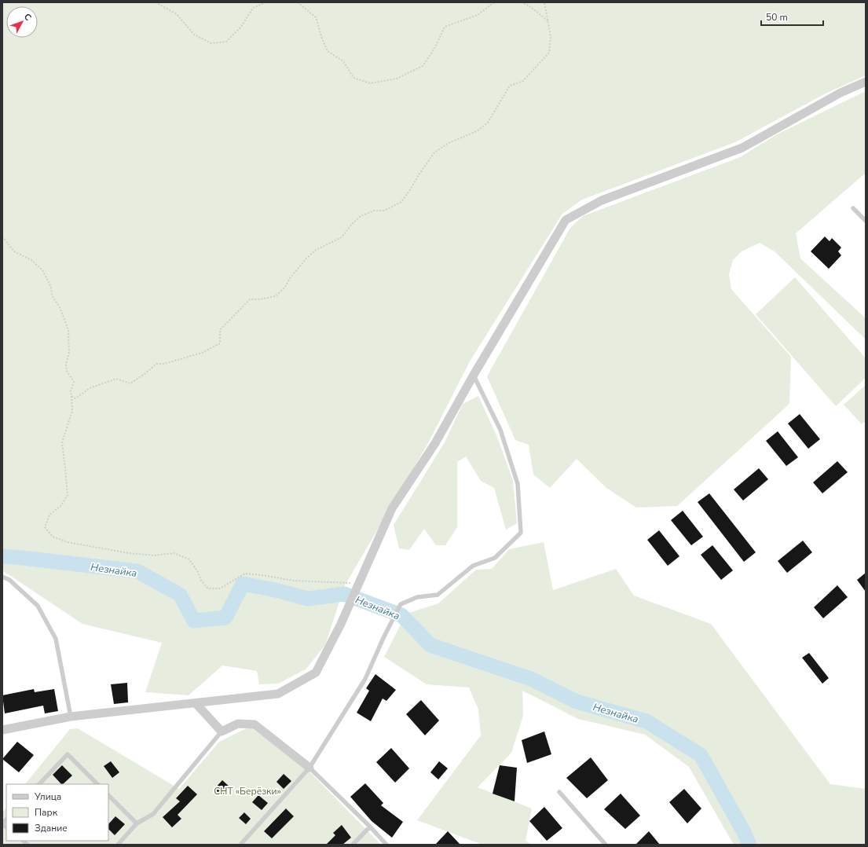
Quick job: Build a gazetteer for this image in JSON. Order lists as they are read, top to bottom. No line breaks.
{"water":["Незнайка"],"parks":["СНТ «Берёзки»"],"legend":["Улица","Парк","Здание"],"scale_bar":"50 m","north":"top right"}
